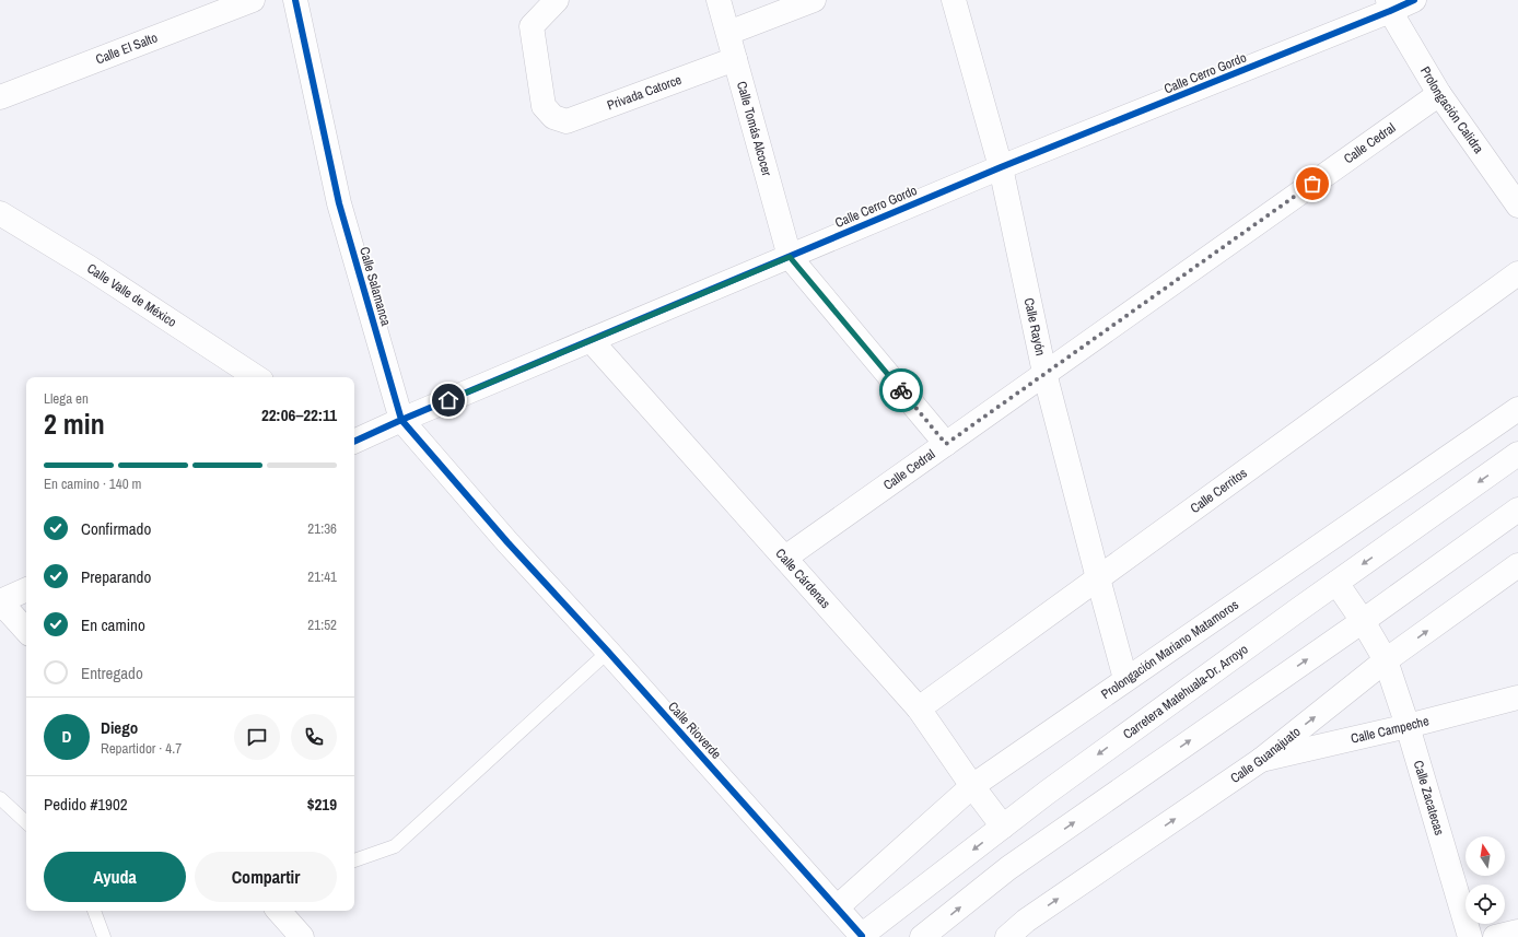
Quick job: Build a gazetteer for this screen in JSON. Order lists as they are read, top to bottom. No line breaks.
{"streets":{"street":["Calle El Salto","Calle Cerro Gordo","Privada Catorce","Prolongación Calidra","Calle Tomás Alcocer","Calle Cedral","Calle Salamanca","Calle Valle de México","Calle Rayón","Calle Cerritos","Calle Cárdenas","Prolongación Mariano Matamoros","Carretera Matehuala-Dr. Arroyo","Calle Rioverde","Calle Campeche","Calle Guanajuato","Calle Zacatecas"]},"crossings":[["Calle Cerro Gordo","Prolongación Calidra"],["Calle Cerro Gordo","Calle Tomás Alcocer"],["Calle Cerro Gordo","Calle Salamanca"],["Calle Cerro Gordo","Calle Rayón"],["Calle Cerro Gordo","Calle Cárdenas"],["Privada Catorce","Calle Tomás Alcocer"],["Prolongación Calidra","Calle Cedral"],["Calle Cedral","Calle Rayón"],["Calle Cedral","Calle Cárdenas"],["Calle Salamanca","Calle Rioverde"],["Calle Rayón","Calle Cerritos"],["Calle Rayón","Prolongación Mariano Matamoros"],["Calle Cerritos","Calle Cárdenas"],["Calle Cárdenas","Prolongación Mariano Matamoros"],["Calle Cárdenas","Carretera Matehuala-Dr. Arroyo"],["Prolongación Mariano Matamoros","Calle Rioverde"],["Carretera Matehuala-Dr. Arroyo","Calle Rioverde"],["Carretera Matehuala-Dr. Arroyo","Calle Zacatecas"],["Calle Campeche","Calle Guanajuato"],["Calle Campeche","Calle Zacatecas"],["Calle Guanajuato","Calle Zacatecas"]],"north":"top","page":{"heading":["2 min","Llega en","22:06–22:11"],"panel":["Diego","Repartidor · 4.7","Pedido #1902","$219"],"bar":"En camino · 140 m","list":[["Confirmado","21:36"],["Preparando","21:41"],["En camino","21:52"],"Entregado"],"round":"D","buttons":["Ayuda","Compartir"]}}
